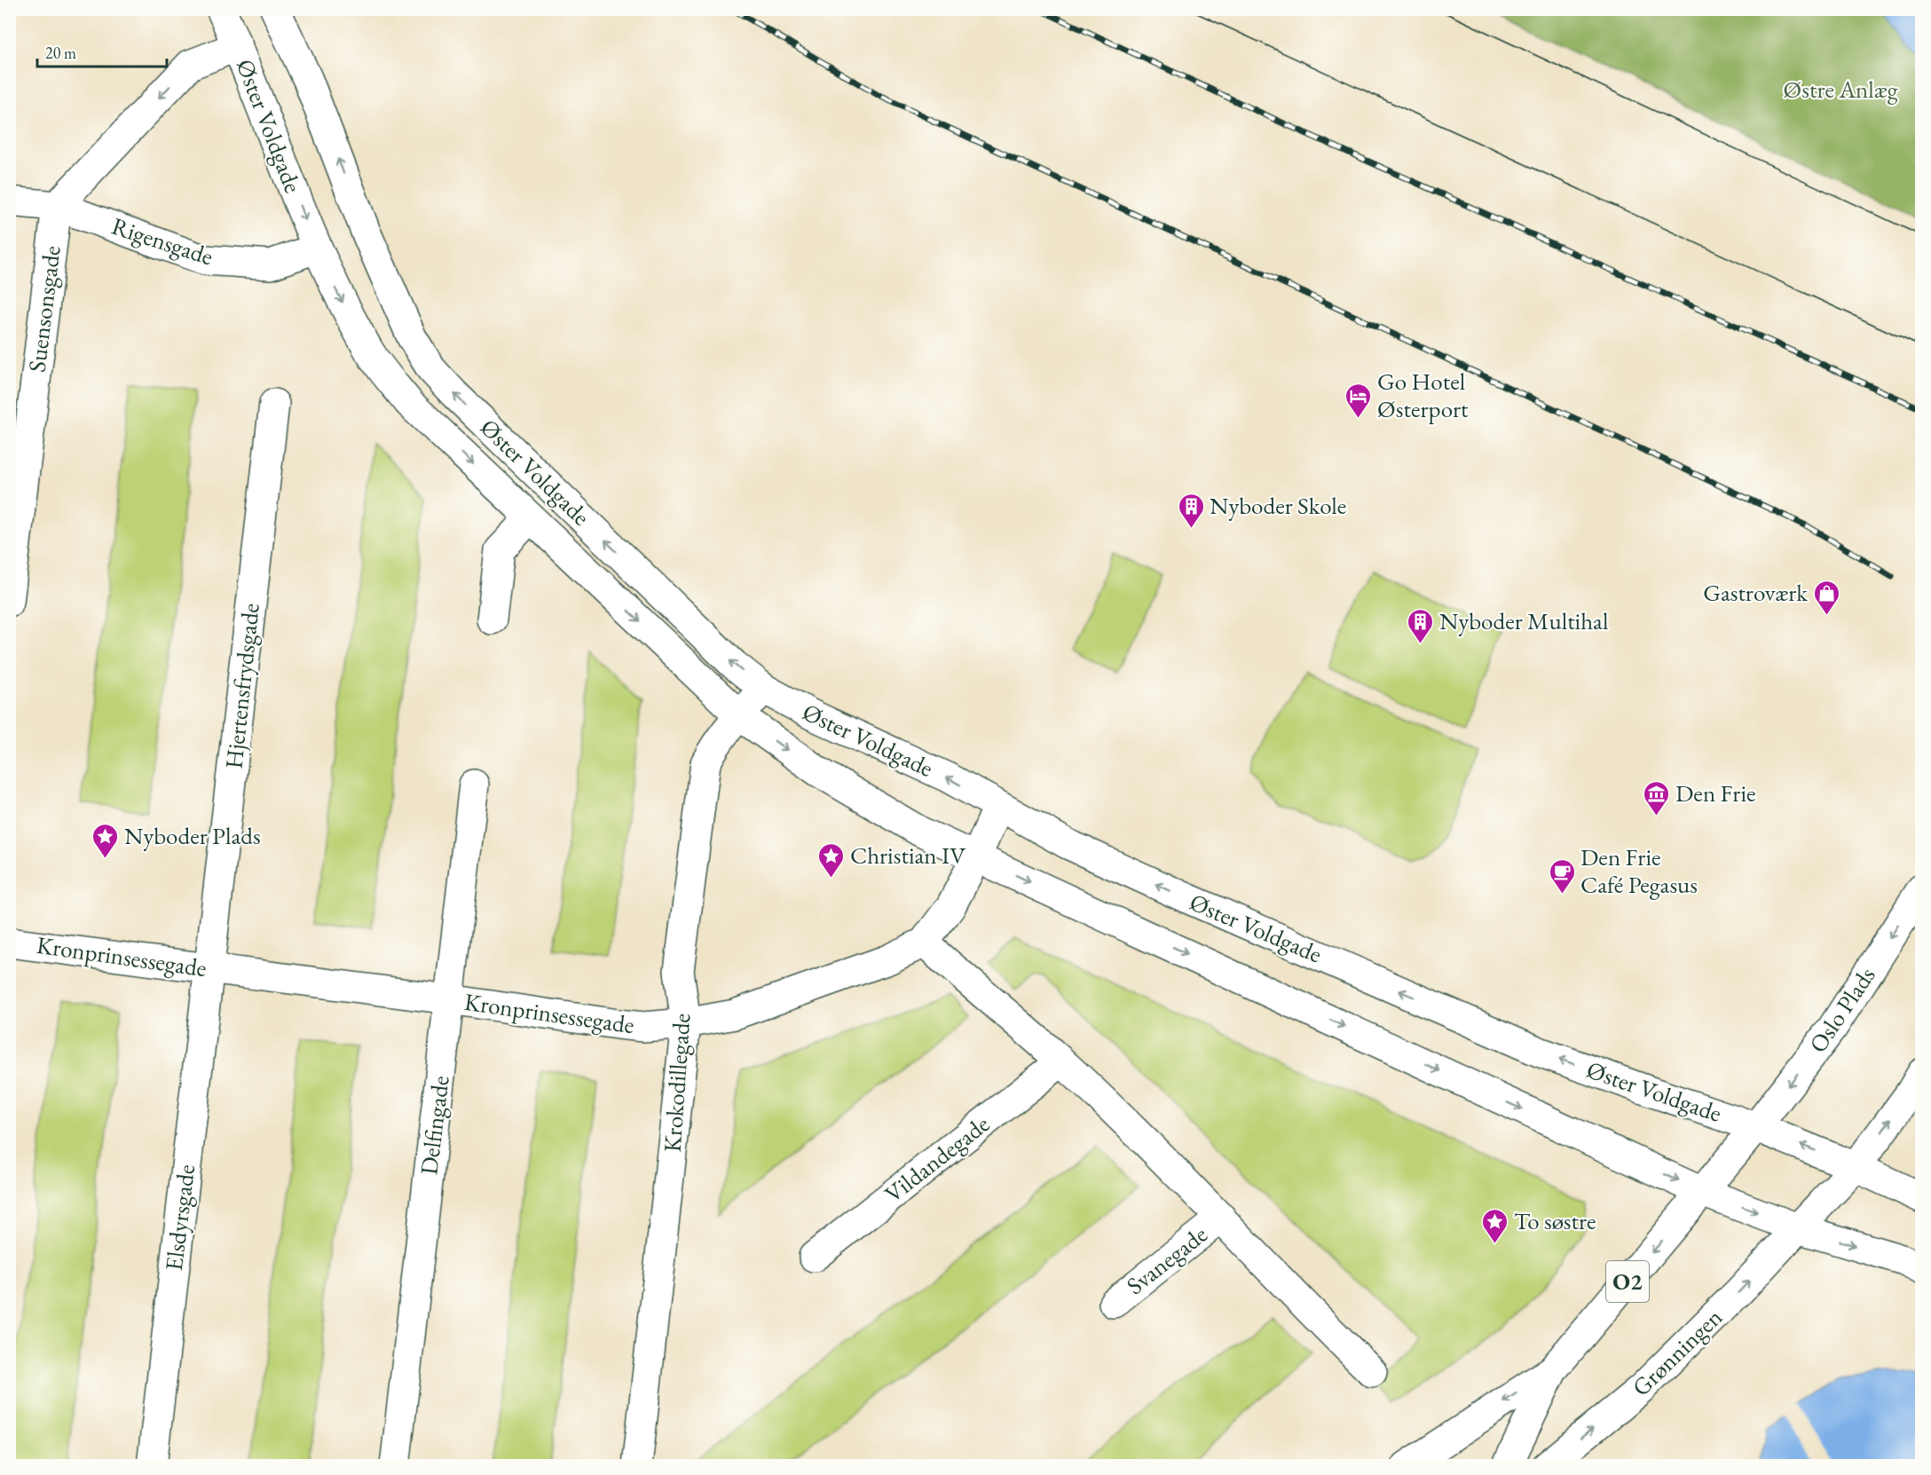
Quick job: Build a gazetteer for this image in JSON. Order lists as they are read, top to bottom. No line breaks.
{"streets":{"street":["Øster Voldgade","Rigensgade","Suensonsgade","Hjertensfrydsgade","Kronprinsessegade","Oslo Plads","Krokodillegade","Delfingade","Vildandegade","Elsdyrsgade","Svanegade","O2","Grønningen"]},"crossings":[["Øster Voldgade","Rigensgade"],["Øster Voldgade","Suensonsgade"],["Øster Voldgade","Kronprinsessegade"],["Øster Voldgade","Oslo Plads"],["Øster Voldgade","Krokodillegade"],["Øster Voldgade","O2"],["Øster Voldgade","Grønningen"],["Rigensgade","Suensonsgade"],["Hjertensfrydsgade","Kronprinsessegade"],["Hjertensfrydsgade","Elsdyrsgade"],["Kronprinsessegade","Krokodillegade"],["Kronprinsessegade","Delfingade"],["Kronprinsessegade","Elsdyrsgade"],["Oslo Plads","O2"]],"parks":["Østre Anlæg"],"places":{"hotel":["Go Hotel Østerport"],"building":["Nyboder Skole","Nyboder Multihal"],"shop":["Gastroværk"],"museum":["Den Frie"],"place":["Nyboder Plads","Christian IV","To søstre"],"cafe":["Den Frie Café Pegasus"]},"scale_bar":"20 m"}
